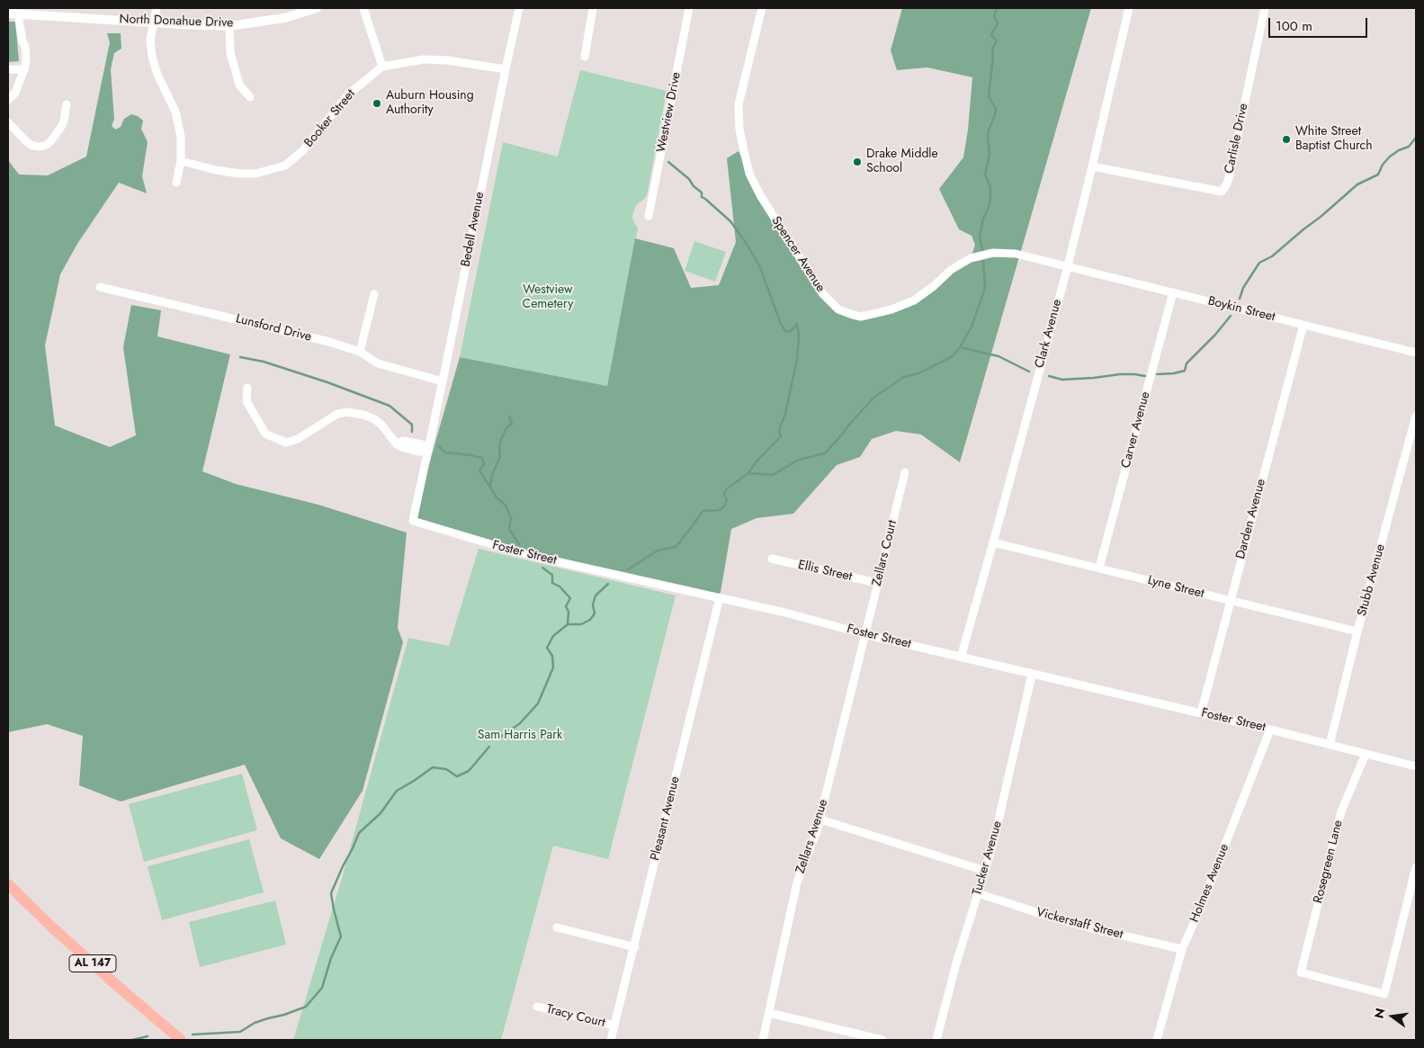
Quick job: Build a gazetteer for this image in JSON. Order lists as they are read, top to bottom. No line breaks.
{"streets":{"main road":["AL 147"],"street":["North Donahue Drive","Westview Drive","Booker Street","Carlisle Drive","Bedell Avenue","Spencer Avenue","Boykin Street","Lunsford Drive","Clark Avenue","Carver Avenue","Darden Avenue","Foster Street","Zellars Court","Ellis Street","Stubb Avenue","Lyne Street","Pleasant Avenue","Zellars Avenue","Tucker Avenue","Rosegreen Lane","Holmes Avenue","Vickerstaff Street","Tracy Court"]},"crossings":[["Booker Street","Bedell Avenue"],["Carlisle Drive","Clark Avenue"],["Bedell Avenue","Lunsford Drive"],["Bedell Avenue","Foster Street"],["Spencer Avenue","Boykin Street"],["Spencer Avenue","Clark Avenue"],["Boykin Street","Clark Avenue"],["Boykin Street","Carver Avenue"],["Boykin Street","Darden Avenue"],["Clark Avenue","Foster Street"],["Clark Avenue","Lyne Street"],["Carver Avenue","Lyne Street"],["Darden Avenue","Foster Street"],["Darden Avenue","Lyne Street"],["Foster Street","Zellars Court"],["Foster Street","Stubb Avenue"],["Foster Street","Pleasant Avenue"],["Foster Street","Zellars Avenue"],["Foster Street","Tucker Avenue"],["Foster Street","Rosegreen Lane"],["Foster Street","Holmes Avenue"],["Zellars Court","Ellis Street"],["Zellars Court","Zellars Avenue"],["Stubb Avenue","Lyne Street"],["Pleasant Avenue","Tracy Court"],["Tucker Avenue","Vickerstaff Street"],["Holmes Avenue","Vickerstaff Street"]],"parks":["Westview Cemetery","Sam Harris Park"],"places":["Auburn Housing Authority","White Street Baptist Church","Drake Middle School"],"scale_bar":"100 m","north":"left"}
